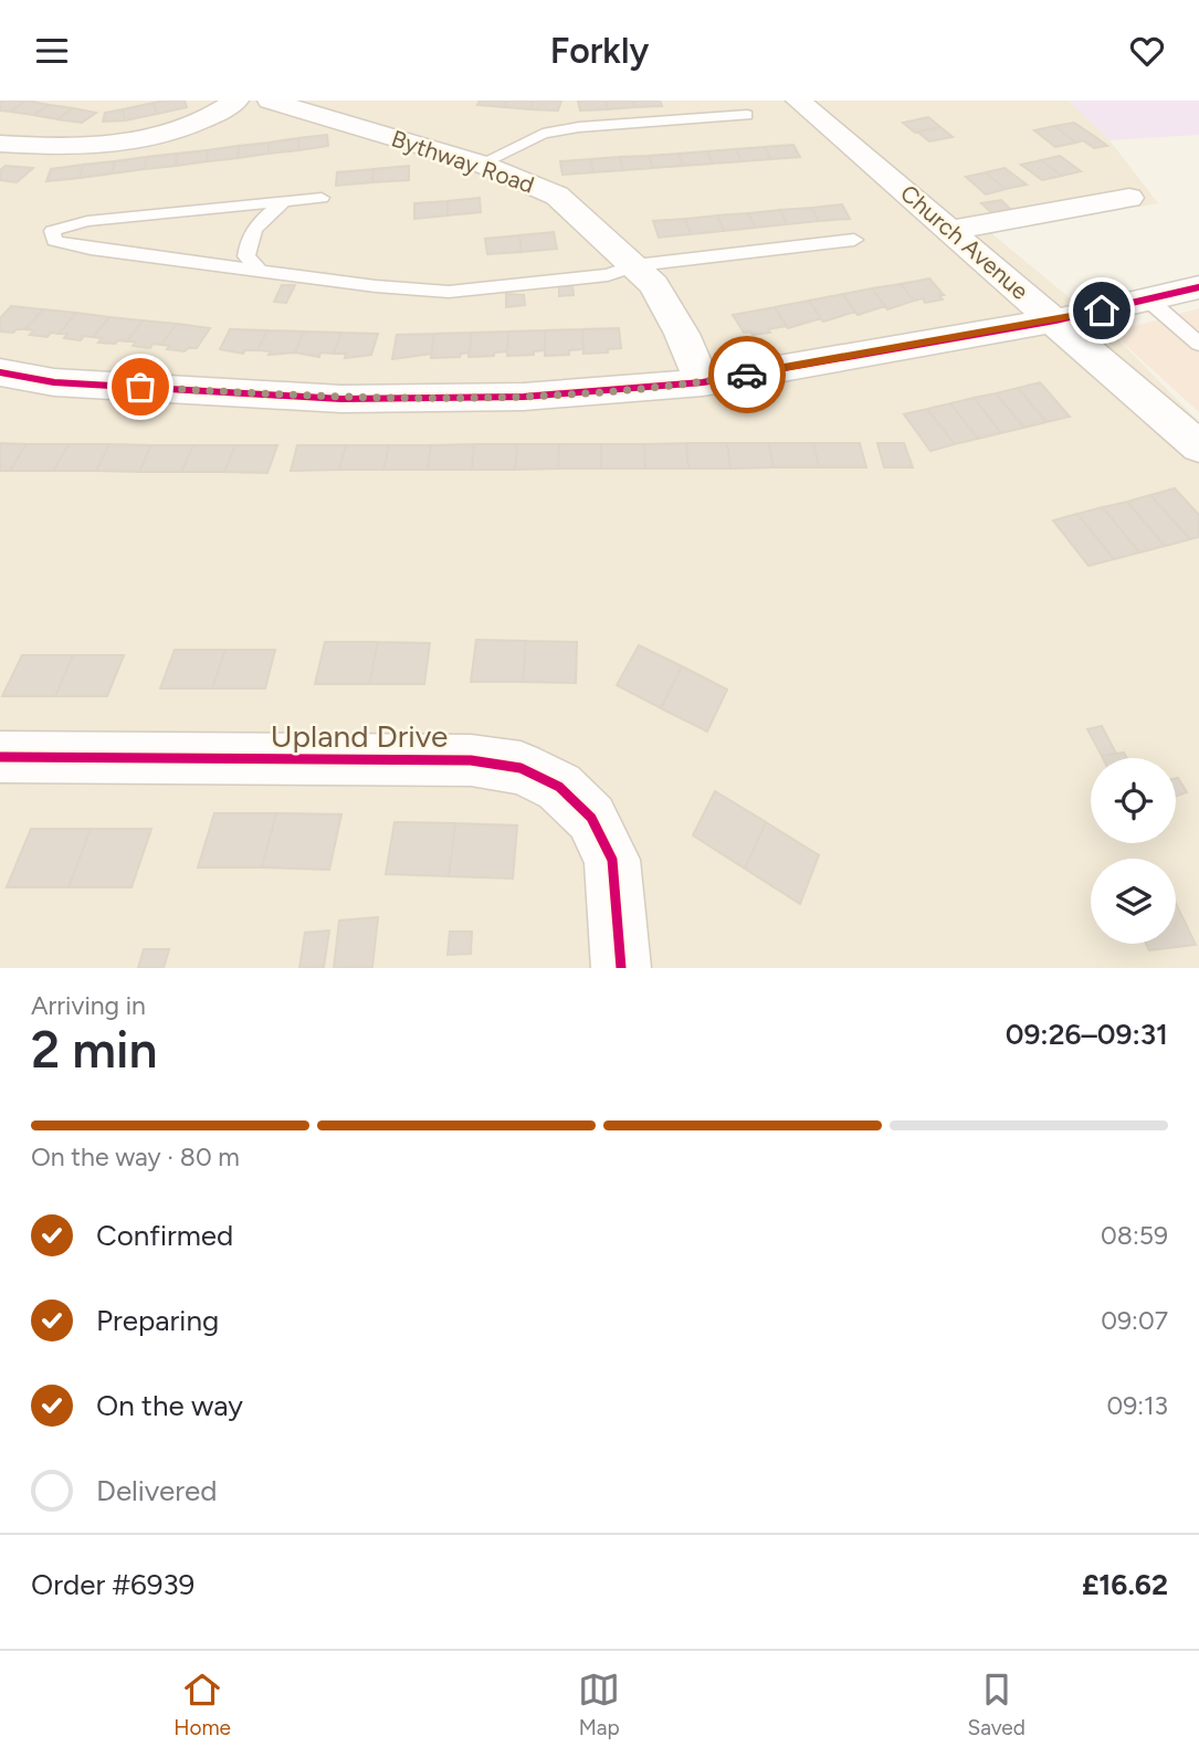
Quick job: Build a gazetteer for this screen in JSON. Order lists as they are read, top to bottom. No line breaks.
{"streets":{"street":["Bythway Road","Church Avenue","Upland Drive"]},"page":{"header":"Forkly","heading":["2 min","Arriving in","09:26–09:31"],"panel":["Order #6939","£16.62"],"bar":"On the way · 80 m","list":[["Confirmed","08:59"],["Preparing","09:07"],["On the way","09:13"],"Delivered"],"tabs":["Home","Map","Saved"]}}
